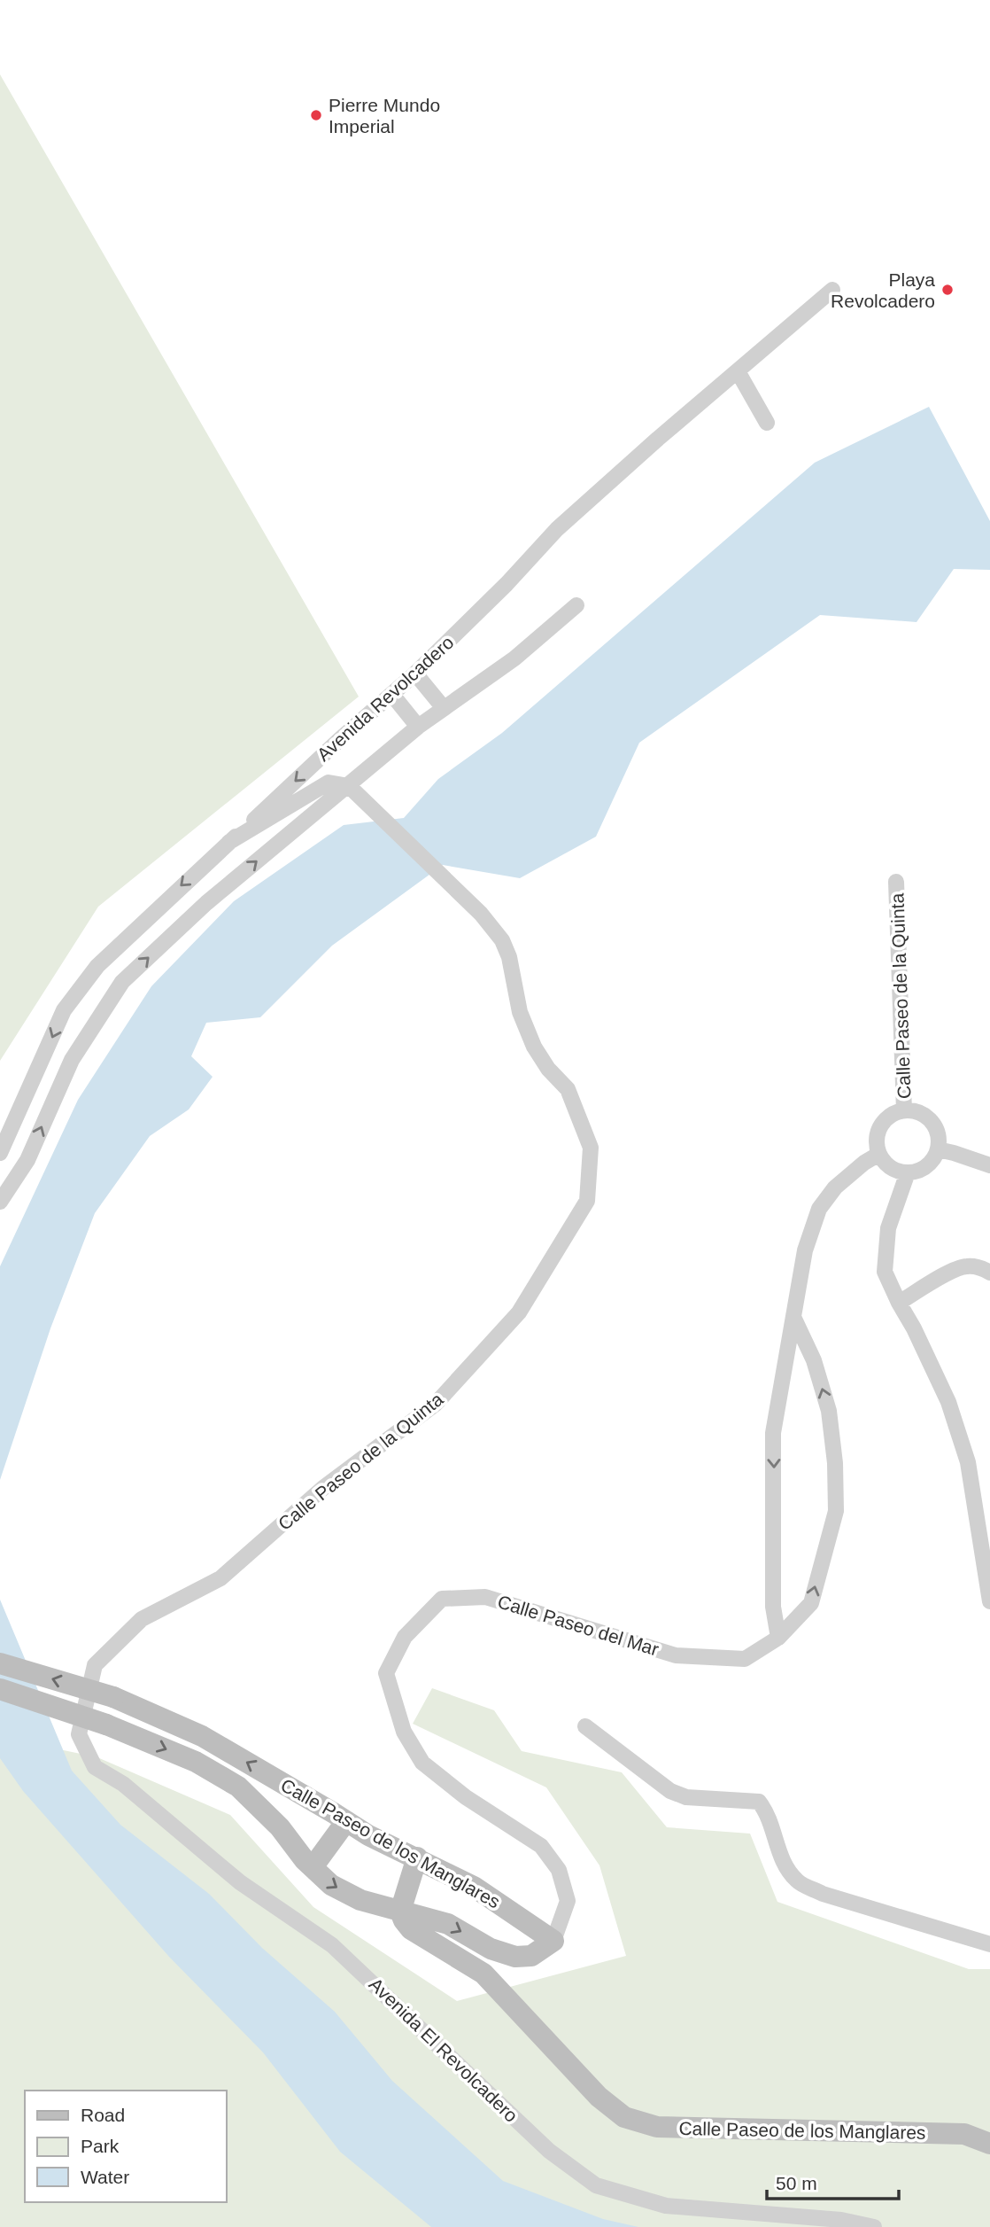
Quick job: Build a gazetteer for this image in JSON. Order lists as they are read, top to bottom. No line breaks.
{"streets":{"main road":["Calle Paseo de los Manglares"],"street":["Avenida Revolcadero","Calle Paseo de la Quinta","Calle Paseo del Mar","Avenida El Revolcadero"]},"crossings":[["Calle Paseo de la Quinta","Avenida El Revolcadero"],["Calle Paseo del Mar","Calle Paseo de los Manglares"]],"places":["Pierre Mundo Imperial","Playa Revolcadero"],"legend":["Road","Park","Water"],"scale_bar":"50 m"}
